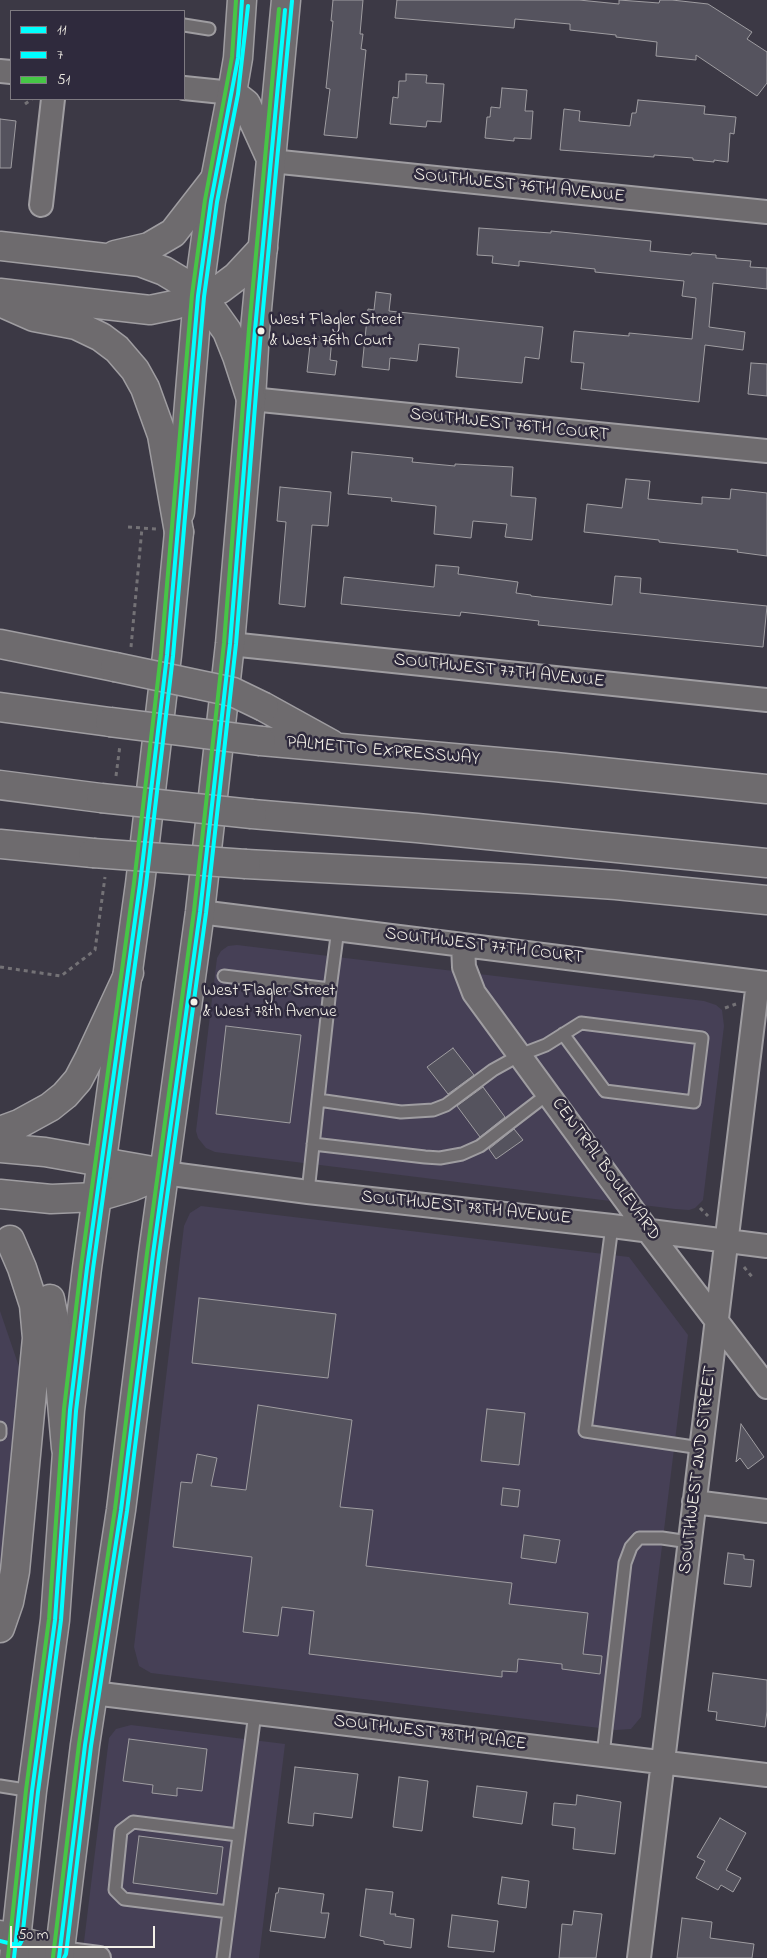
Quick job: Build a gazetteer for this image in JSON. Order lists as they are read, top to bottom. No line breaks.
{"streets":{"main road":["PALMETTO EXPRESSWAY"],"street":["SOUTHWEST 76TH AVENUE","SOUTHWEST 76TH COURT","SOUTHWEST 77TH AVENUE","SOUTHWEST 77TH COURT","CENTRAL BOULEVARD","SOUTHWEST 78TH AVENUE","SOUTHWEST 2ND STREET","SOUTHWEST 78TH PLACE"]},"crossings":[["SOUTHWEST 77TH COURT","CENTRAL BOULEVARD"],["SOUTHWEST 77TH COURT","SOUTHWEST 2ND STREET"],["CENTRAL BOULEVARD","SOUTHWEST 78TH AVENUE"],["CENTRAL BOULEVARD","SOUTHWEST 2ND STREET"],["SOUTHWEST 78TH AVENUE","SOUTHWEST 2ND STREET"],["SOUTHWEST 2ND STREET","SOUTHWEST 78TH PLACE"]],"places":["West Flagler Street & West 76th Court","West Flagler Street & West 78th Avenue"],"lines":["transit line 11","transit line 51","transit line 7"],"legend":["11","7","51"],"scale_bar":"50 m"}
